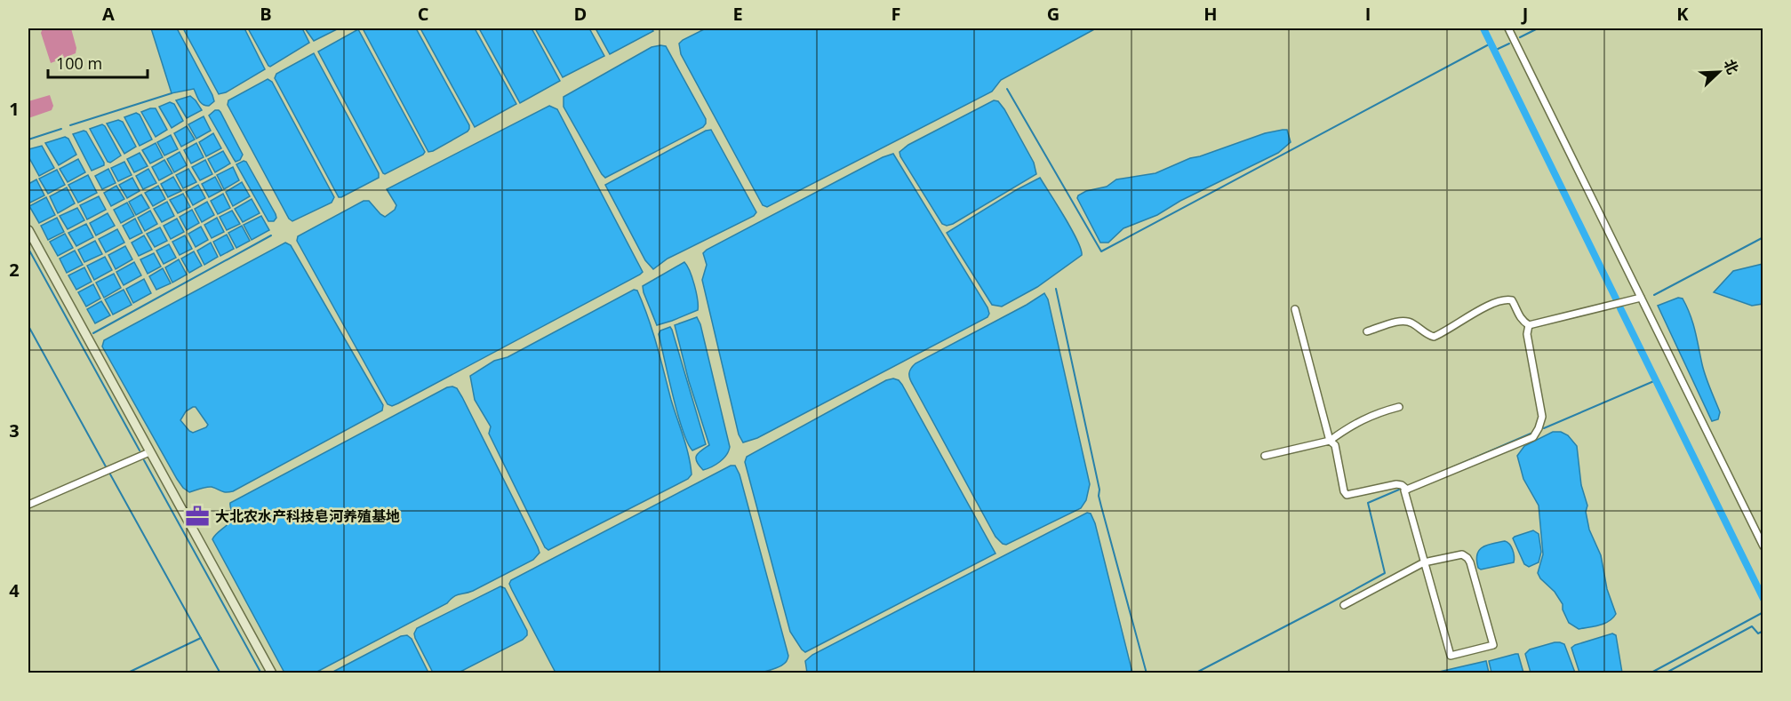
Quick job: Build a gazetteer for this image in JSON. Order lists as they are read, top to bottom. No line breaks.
{"places":{"office":["大北农水产科技皂河养殖基地"]},"scale_bar":"100 m","north":"top right","grid":{"columns":["A","B","C","D","E","F","G","H","I","J","K"],"rows":["1","2","3","4"]}}
